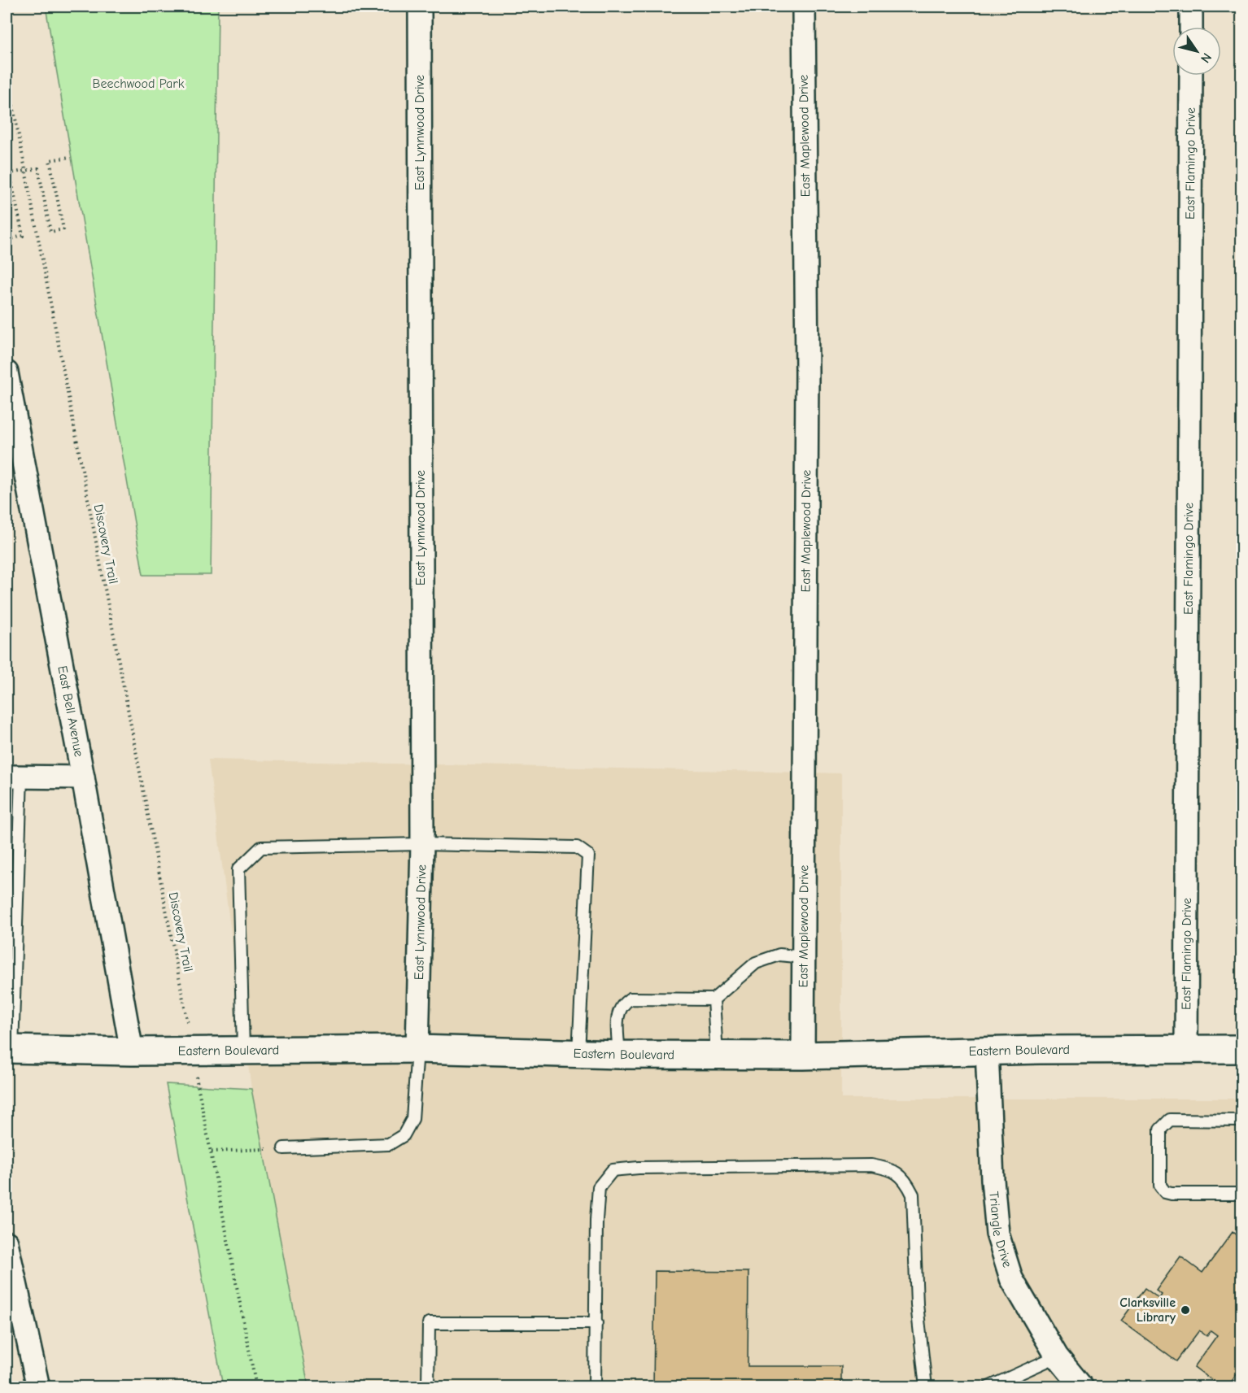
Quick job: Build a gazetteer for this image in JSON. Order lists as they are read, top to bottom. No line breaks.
{"streets":{"main road":["Eastern Boulevard"],"street":["East Lynnwood Drive","East Maplewood Drive","East Flamingo Drive","East Bell Avenue","Triangle Drive"],"path":["Discovery Trail"]},"crossings":[["East Lynnwood Drive","Eastern Boulevard"],["East Maplewood Drive","Eastern Boulevard"],["East Flamingo Drive","Eastern Boulevard"],["East Bell Avenue","Eastern Boulevard"],["Eastern Boulevard","Triangle Drive"]],"parks":["Beechwood Park"],"places":["Clarksville Library"],"north":"bottom right"}
